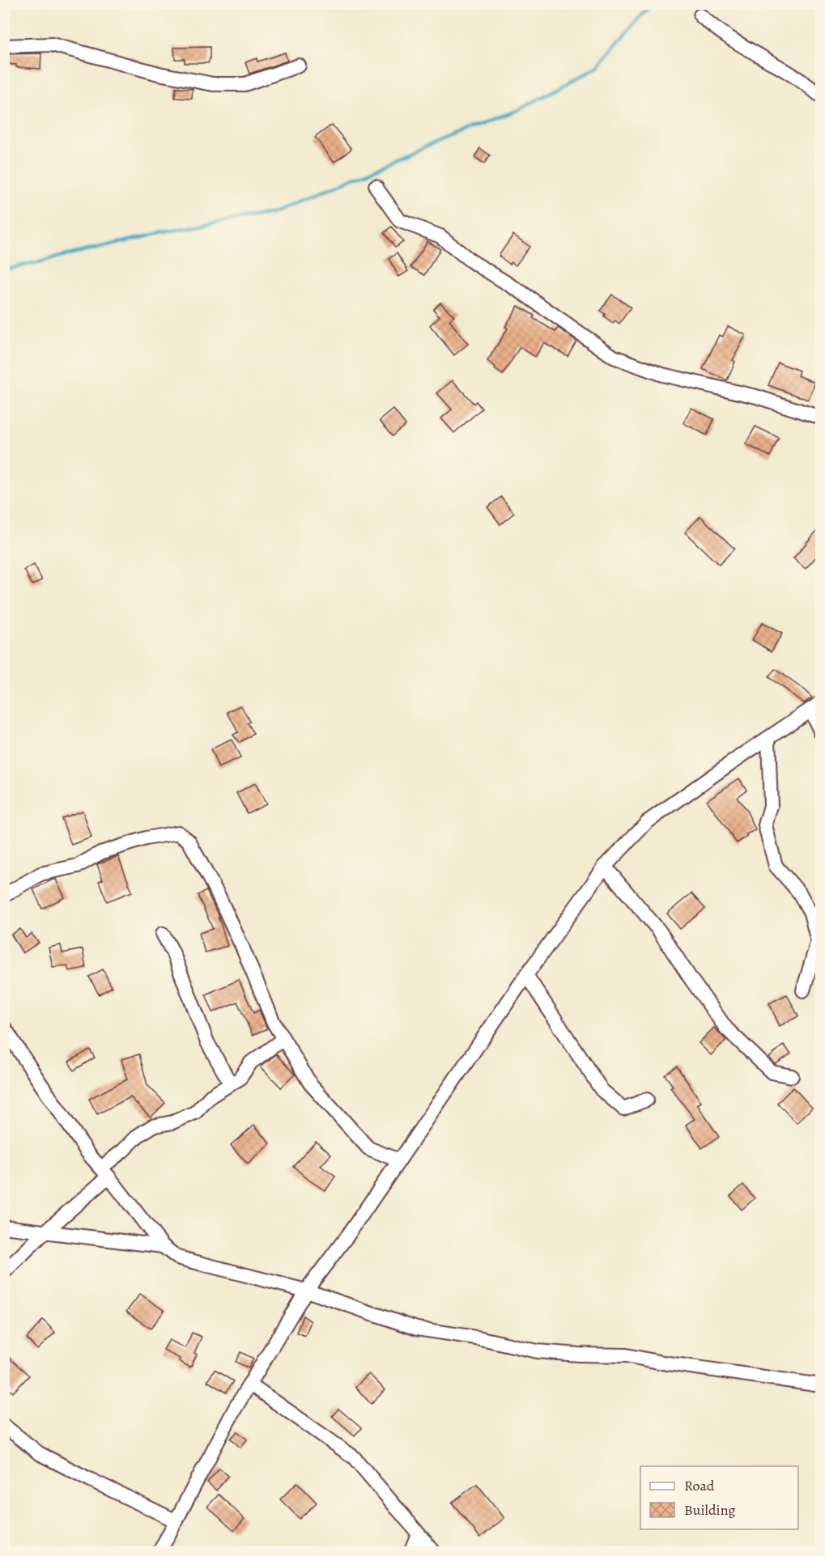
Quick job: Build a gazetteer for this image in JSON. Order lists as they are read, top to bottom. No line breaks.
{"legend":["Road","Building"]}
